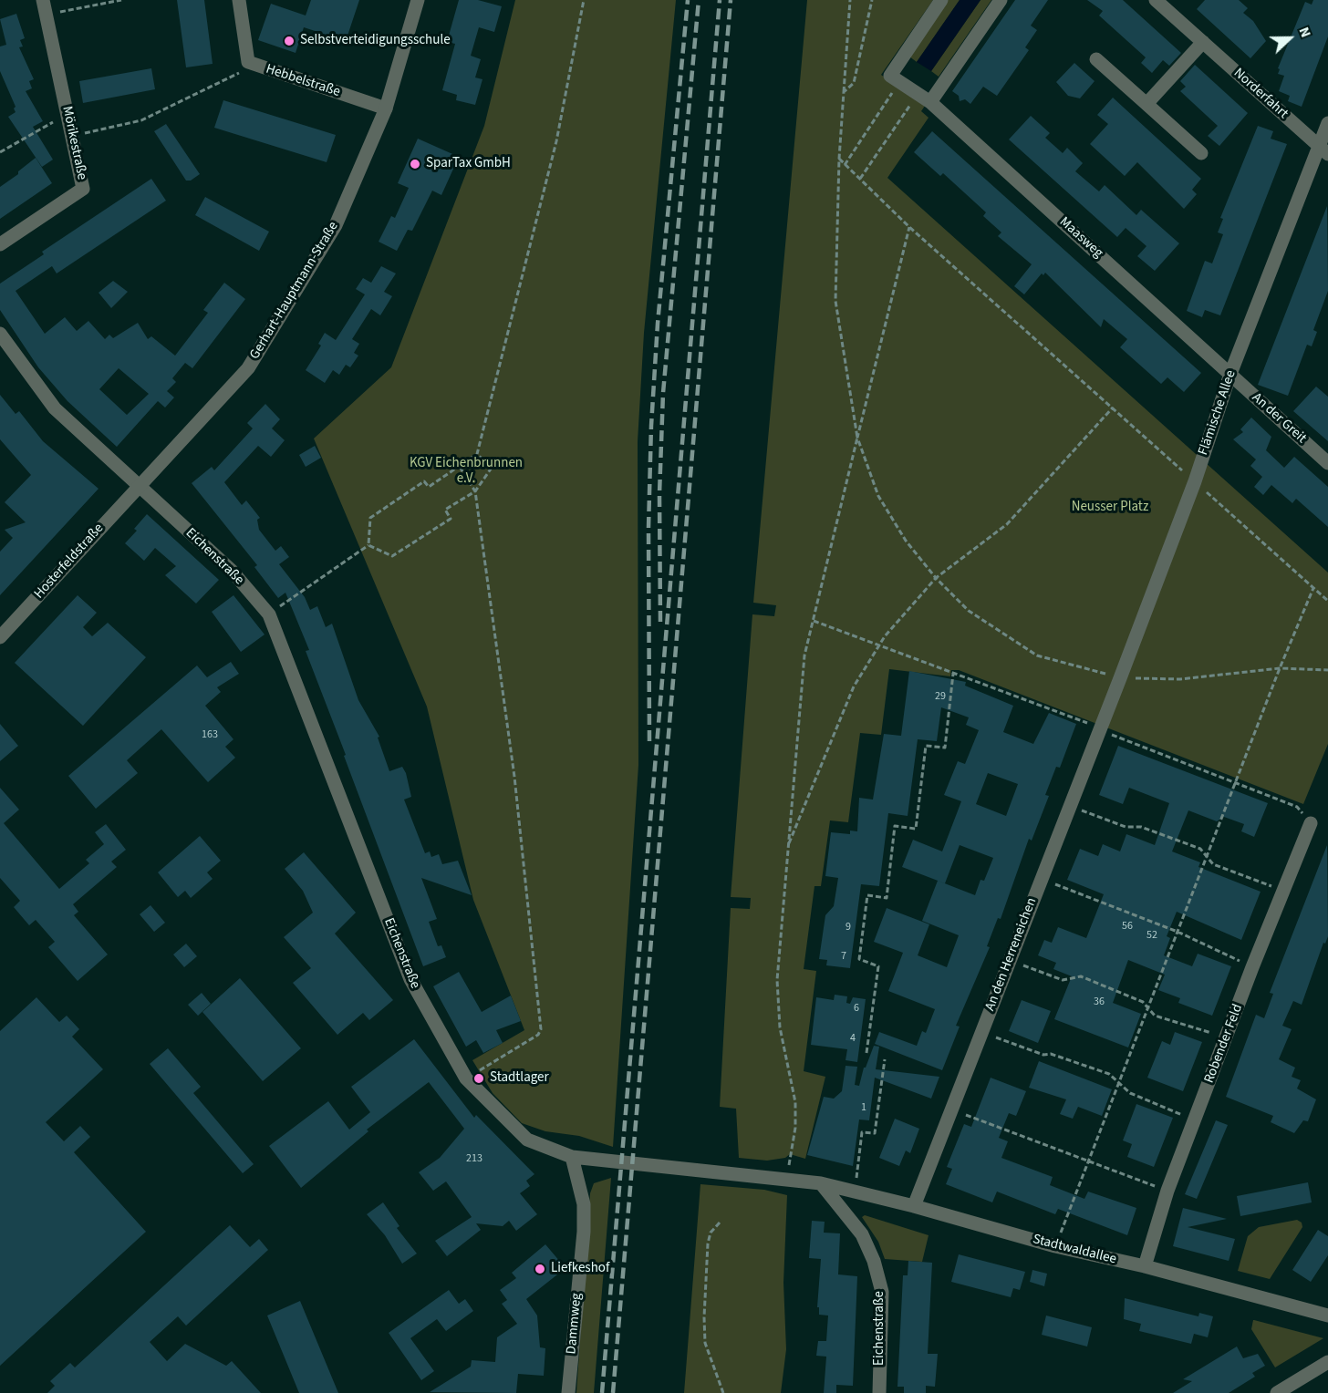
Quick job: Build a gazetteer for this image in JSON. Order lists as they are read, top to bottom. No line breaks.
{"streets":{"street":["Hebbelstraße","Norderfahrt","Mörikestraße","Maasweg","Gerhart-Hauptmann-Straße","Flämische Allee","An der Greit","Eichenstraße","Hosterfeldstraße","An den Herreneichen","Robender Feld","Stadtwaldallee","Dammweg"]},"crossings":[["Hebbelstraße","Gerhart-Hauptmann-Straße"],["Norderfahrt","Flämische Allee"],["Maasweg","Flämische Allee"],["Maasweg","An der Greit"],["Gerhart-Hauptmann-Straße","Eichenstraße"],["Gerhart-Hauptmann-Straße","Hosterfeldstraße"],["Flämische Allee","An der Greit"],["Flämische Allee","An den Herreneichen"],["Eichenstraße","Hosterfeldstraße"],["Eichenstraße","Stadtwaldallee"],["Eichenstraße","Dammweg"],["An den Herreneichen","Stadtwaldallee"],["Robender Feld","Stadtwaldallee"]],"parks":["KGV Eichenbrunnen e.V.","Neusser Platz"],"places":["Selbstverteidigungsschule","SparTax GmbH","Stadtlager","Liefkeshof"],"house_numbers":["29","163","56","9","52","7","36","6","4","1","213"],"north":"right"}
